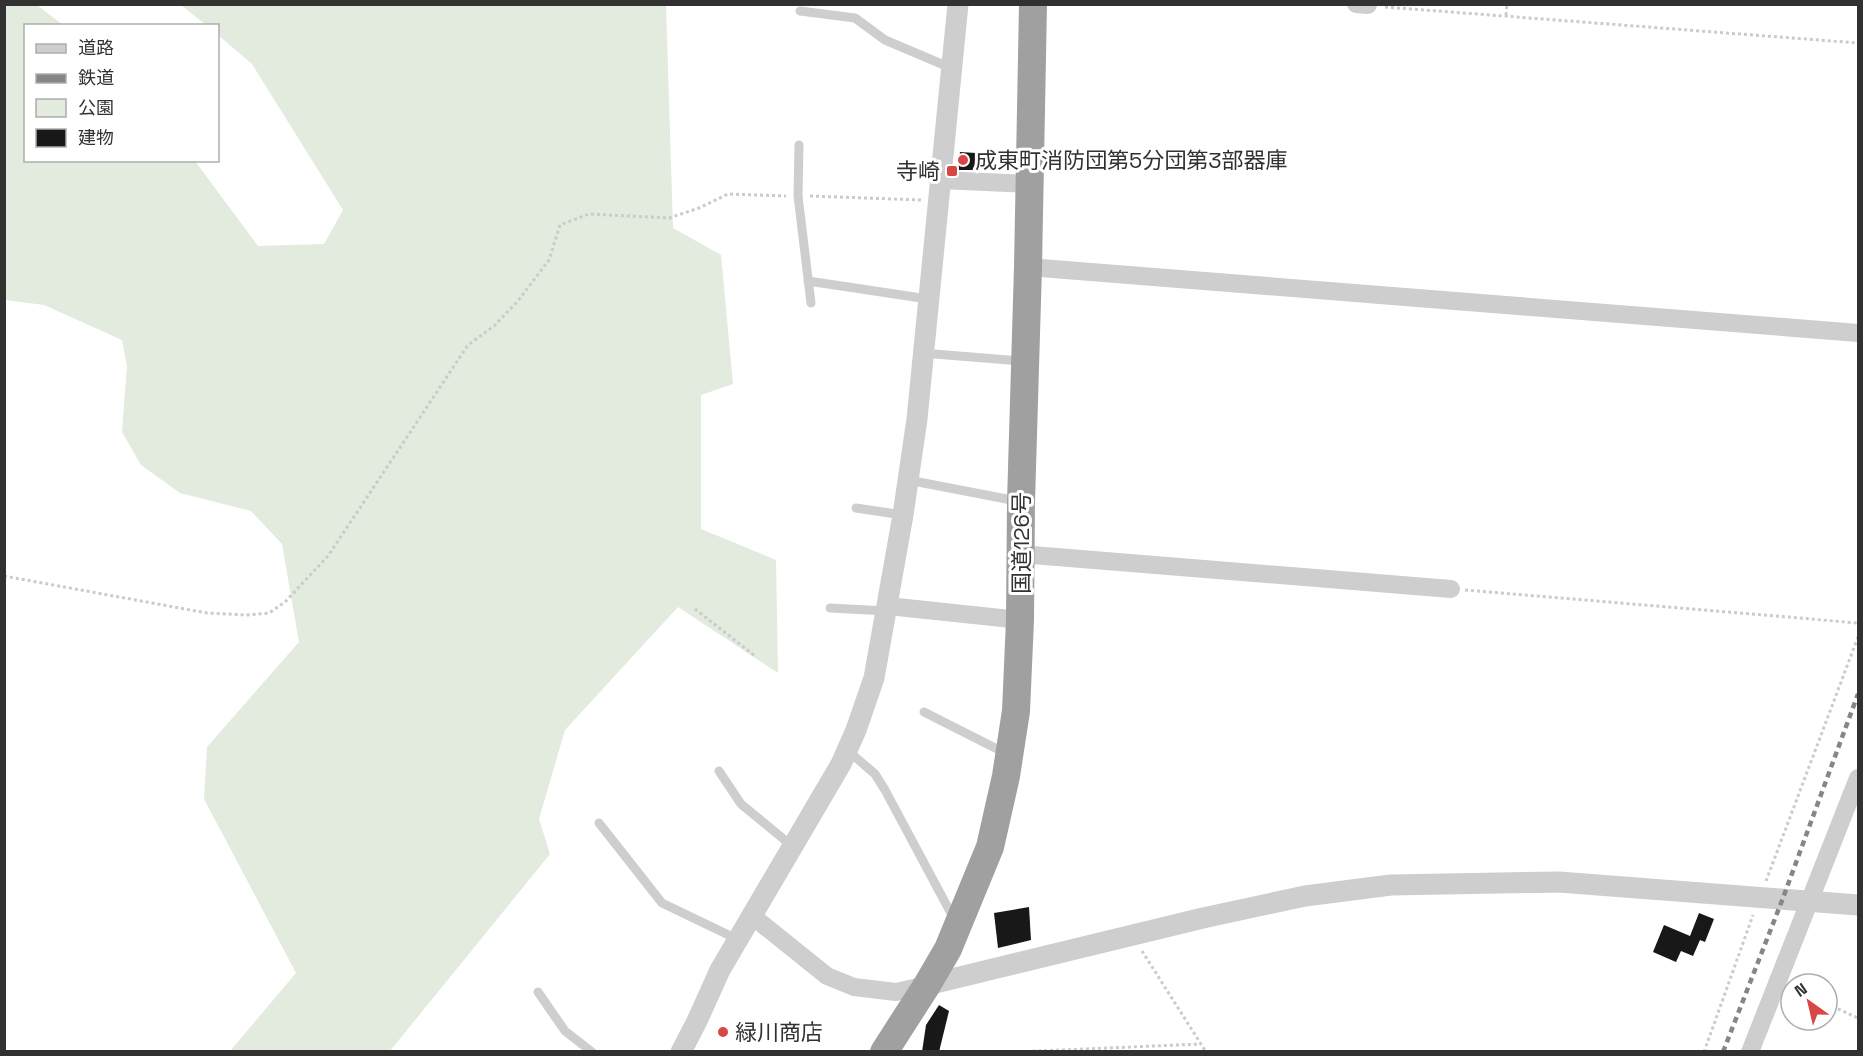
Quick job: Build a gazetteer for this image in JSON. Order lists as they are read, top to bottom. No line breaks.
{"streets":{"highway":["国道126号"]},"places":{"other":["成東町消防団第5分団第3部器庫","緑川商店"],"transit":["寺崎"]},"legend":["道路","鉄道","公園","建物"],"north":"top left"}
